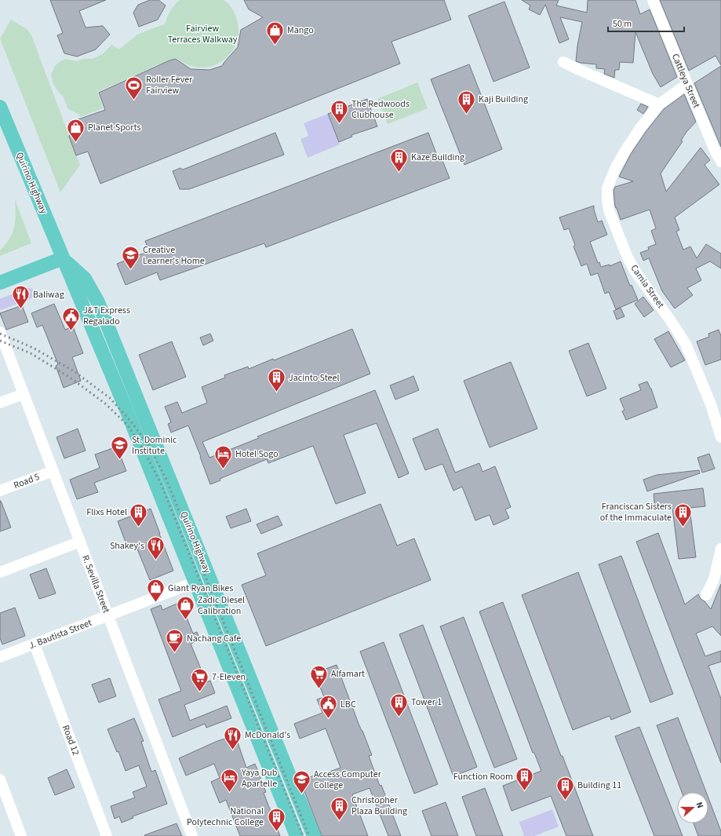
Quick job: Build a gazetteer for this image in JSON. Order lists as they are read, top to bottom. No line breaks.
{"streets":{"main road":["Quirino Highway"],"street":["Cattleya Street","Camia Street","Road 5","R. Sevilla Street","J. Bautista Street","Road 12"]},"crossings":[["Cattleya Street","Camia Street"],["Quirino Highway","J. Bautista Street"],["Road 5","R. Sevilla Street"],["R. Sevilla Street","J. Bautista Street"],["J. Bautista Street","Road 12"]],"parks":["Fairview Terraces Walkway"],"places":{"shop":["Mango","Planet Sports","Giant Ryan Bikes","Zadic Diesel Calibration"],"sports":["Roller Fever Fairview"],"building":["Kaji Building","The Redwoods Clubhouse","Kaze Building","Jacinto Steel","Flixs Hotel","Franciscan Sisters of the Immaculate","Tower 1","Function Room","Building 11","Christopher Plaza Building","National Polytechnic College"],"school or university":["Creative Learner's Home","St. Dominic Institute","Access Computer College"],"restaurant":["Baliwag","Shakey's","McDonald's"],"public building":["J&T Express Regalado","LBC"],"hotel":["Hotel Sogo","Yaya Dub Apartelle"],"cafe":["Nachang Cafe"],"supermarket":["Alfamart","7-Eleven"]},"scale_bar":"50 m","north":"right"}
